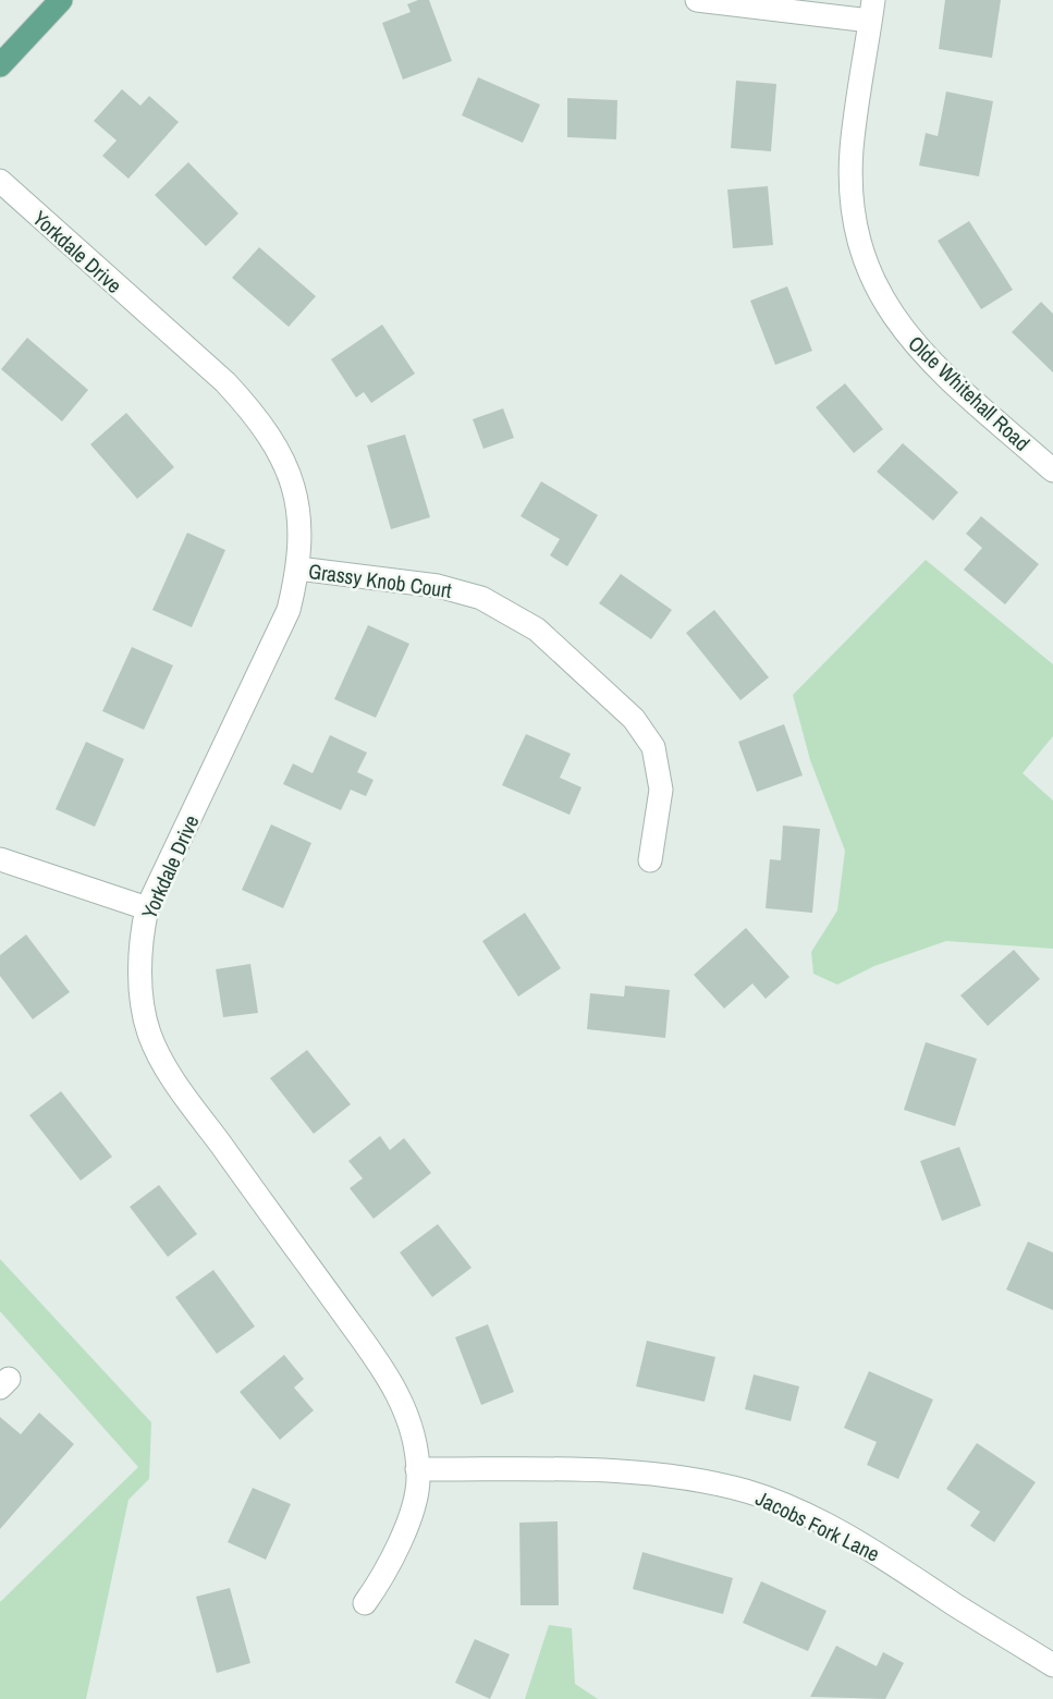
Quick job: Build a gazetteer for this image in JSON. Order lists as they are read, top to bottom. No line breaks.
{"streets":{"street":["Yorkdale Drive","Olde Whitehall Road","Grassy Knob Court","Jacobs Fork Lane"]},"crossings":[["Yorkdale Drive","Grassy Knob Court"],["Yorkdale Drive","Jacobs Fork Lane"]]}
